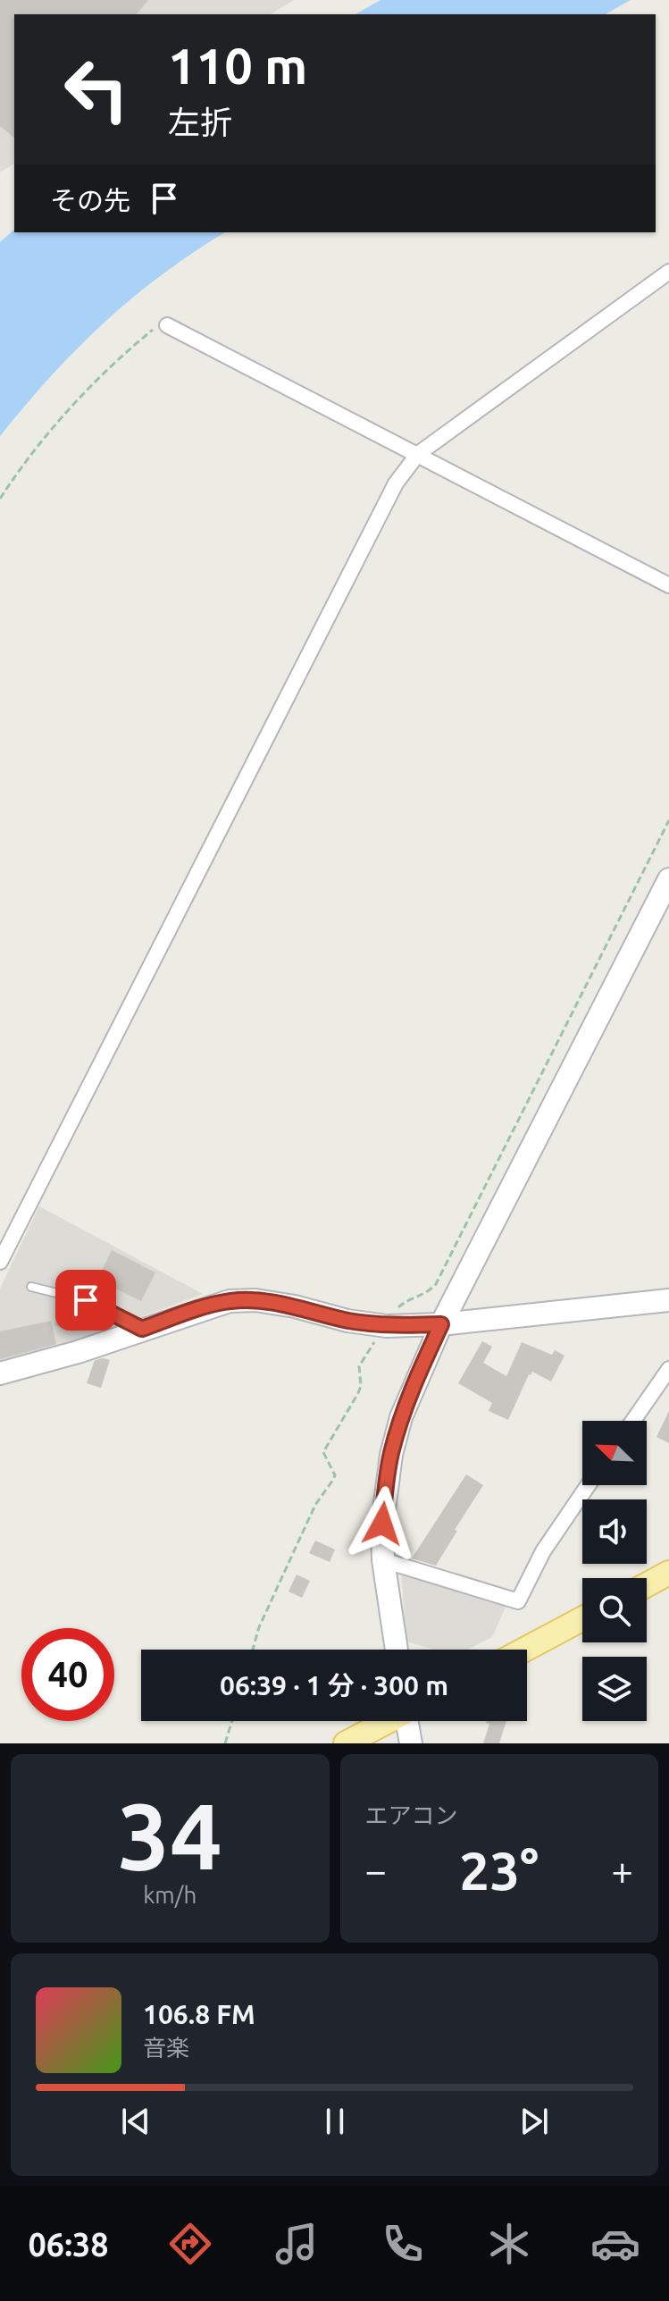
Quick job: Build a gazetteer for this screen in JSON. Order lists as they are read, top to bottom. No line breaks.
{"north":"top left","page":{"turn":["110 m","左折"],"then":"その先","limit":"40","trip":"06:39 · 1 分 · 300 m","tile":[["34","km/h"],"エアコン"],"heat":["−","23°","+"],"song":["106.8 FM","音楽"],"tabs":"06:38"}}
